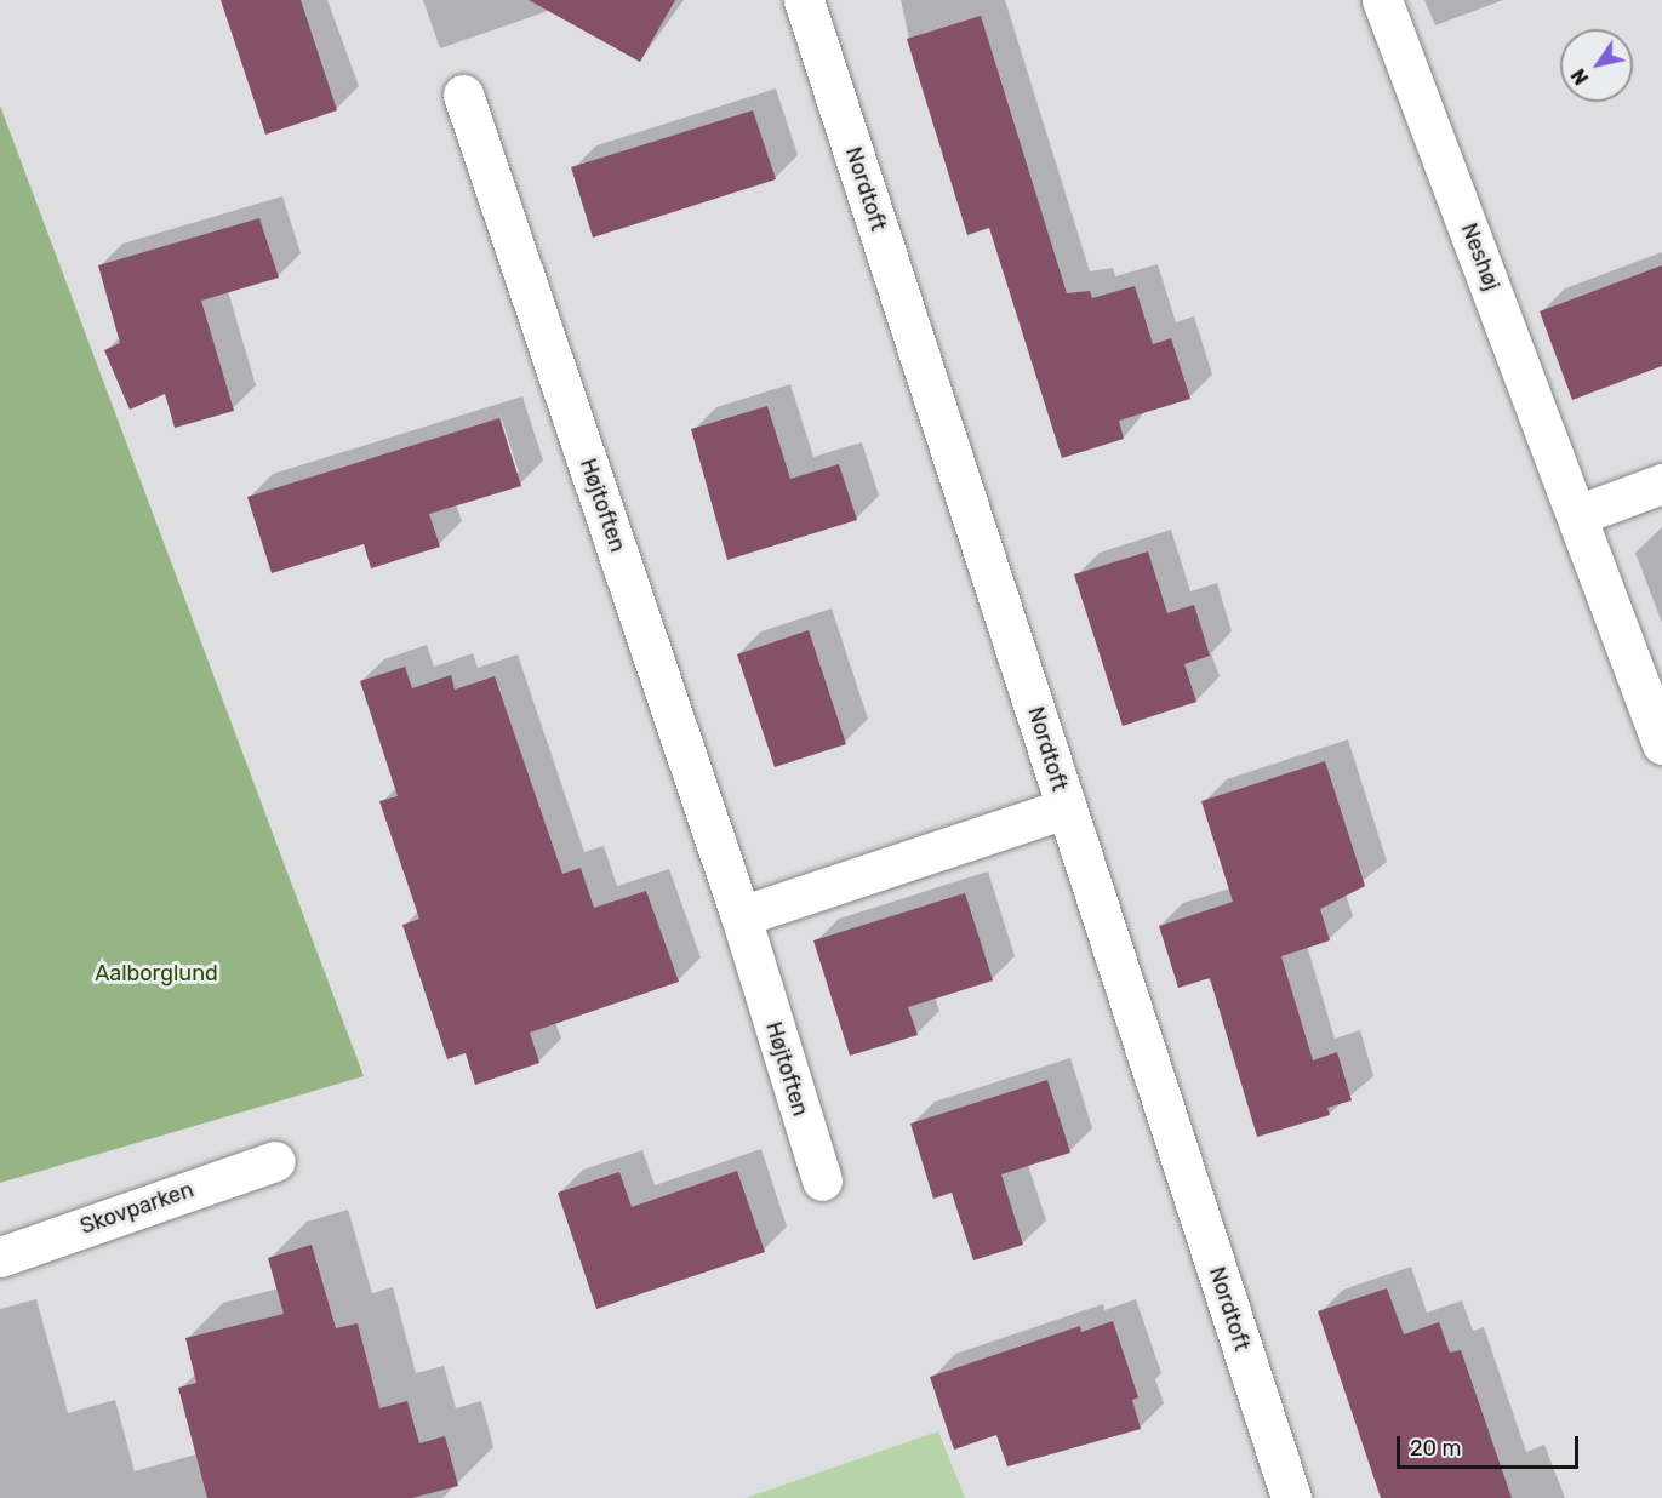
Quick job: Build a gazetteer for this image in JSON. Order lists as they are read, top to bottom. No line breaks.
{"streets":{"street":["Nordtoft","Neshøj","Højtoften","Skovparken"]},"parks":["Aalborglund"],"scale_bar":"20 m","north":"bottom left"}
